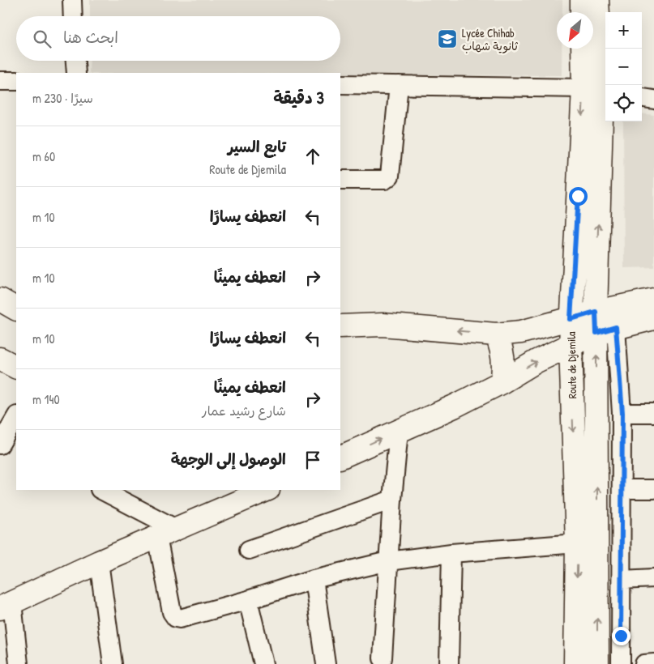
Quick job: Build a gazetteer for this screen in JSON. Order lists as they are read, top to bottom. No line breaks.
{"streets":{"main road":["Route de Djemila"]},"places":{"school or university":["Lycée Chihab ثانوية شهاب"]},"north":"bottom left","page":{"map_buttons":["+","−"],"search":"ابحث هنا","heading":["3 دقيقة","سيرًا · 230 m"],"list":[["تابع السير","Route de Djemila","60 m"],["انعطف يسارًا","10 m"],["انعطف يمينًا","10 m"],["انعطف يسارًا","10 m"],["انعطف يمينًا","شارع رشيد عمار","140 m"],"الوصول إلى الوجهة"]}}
